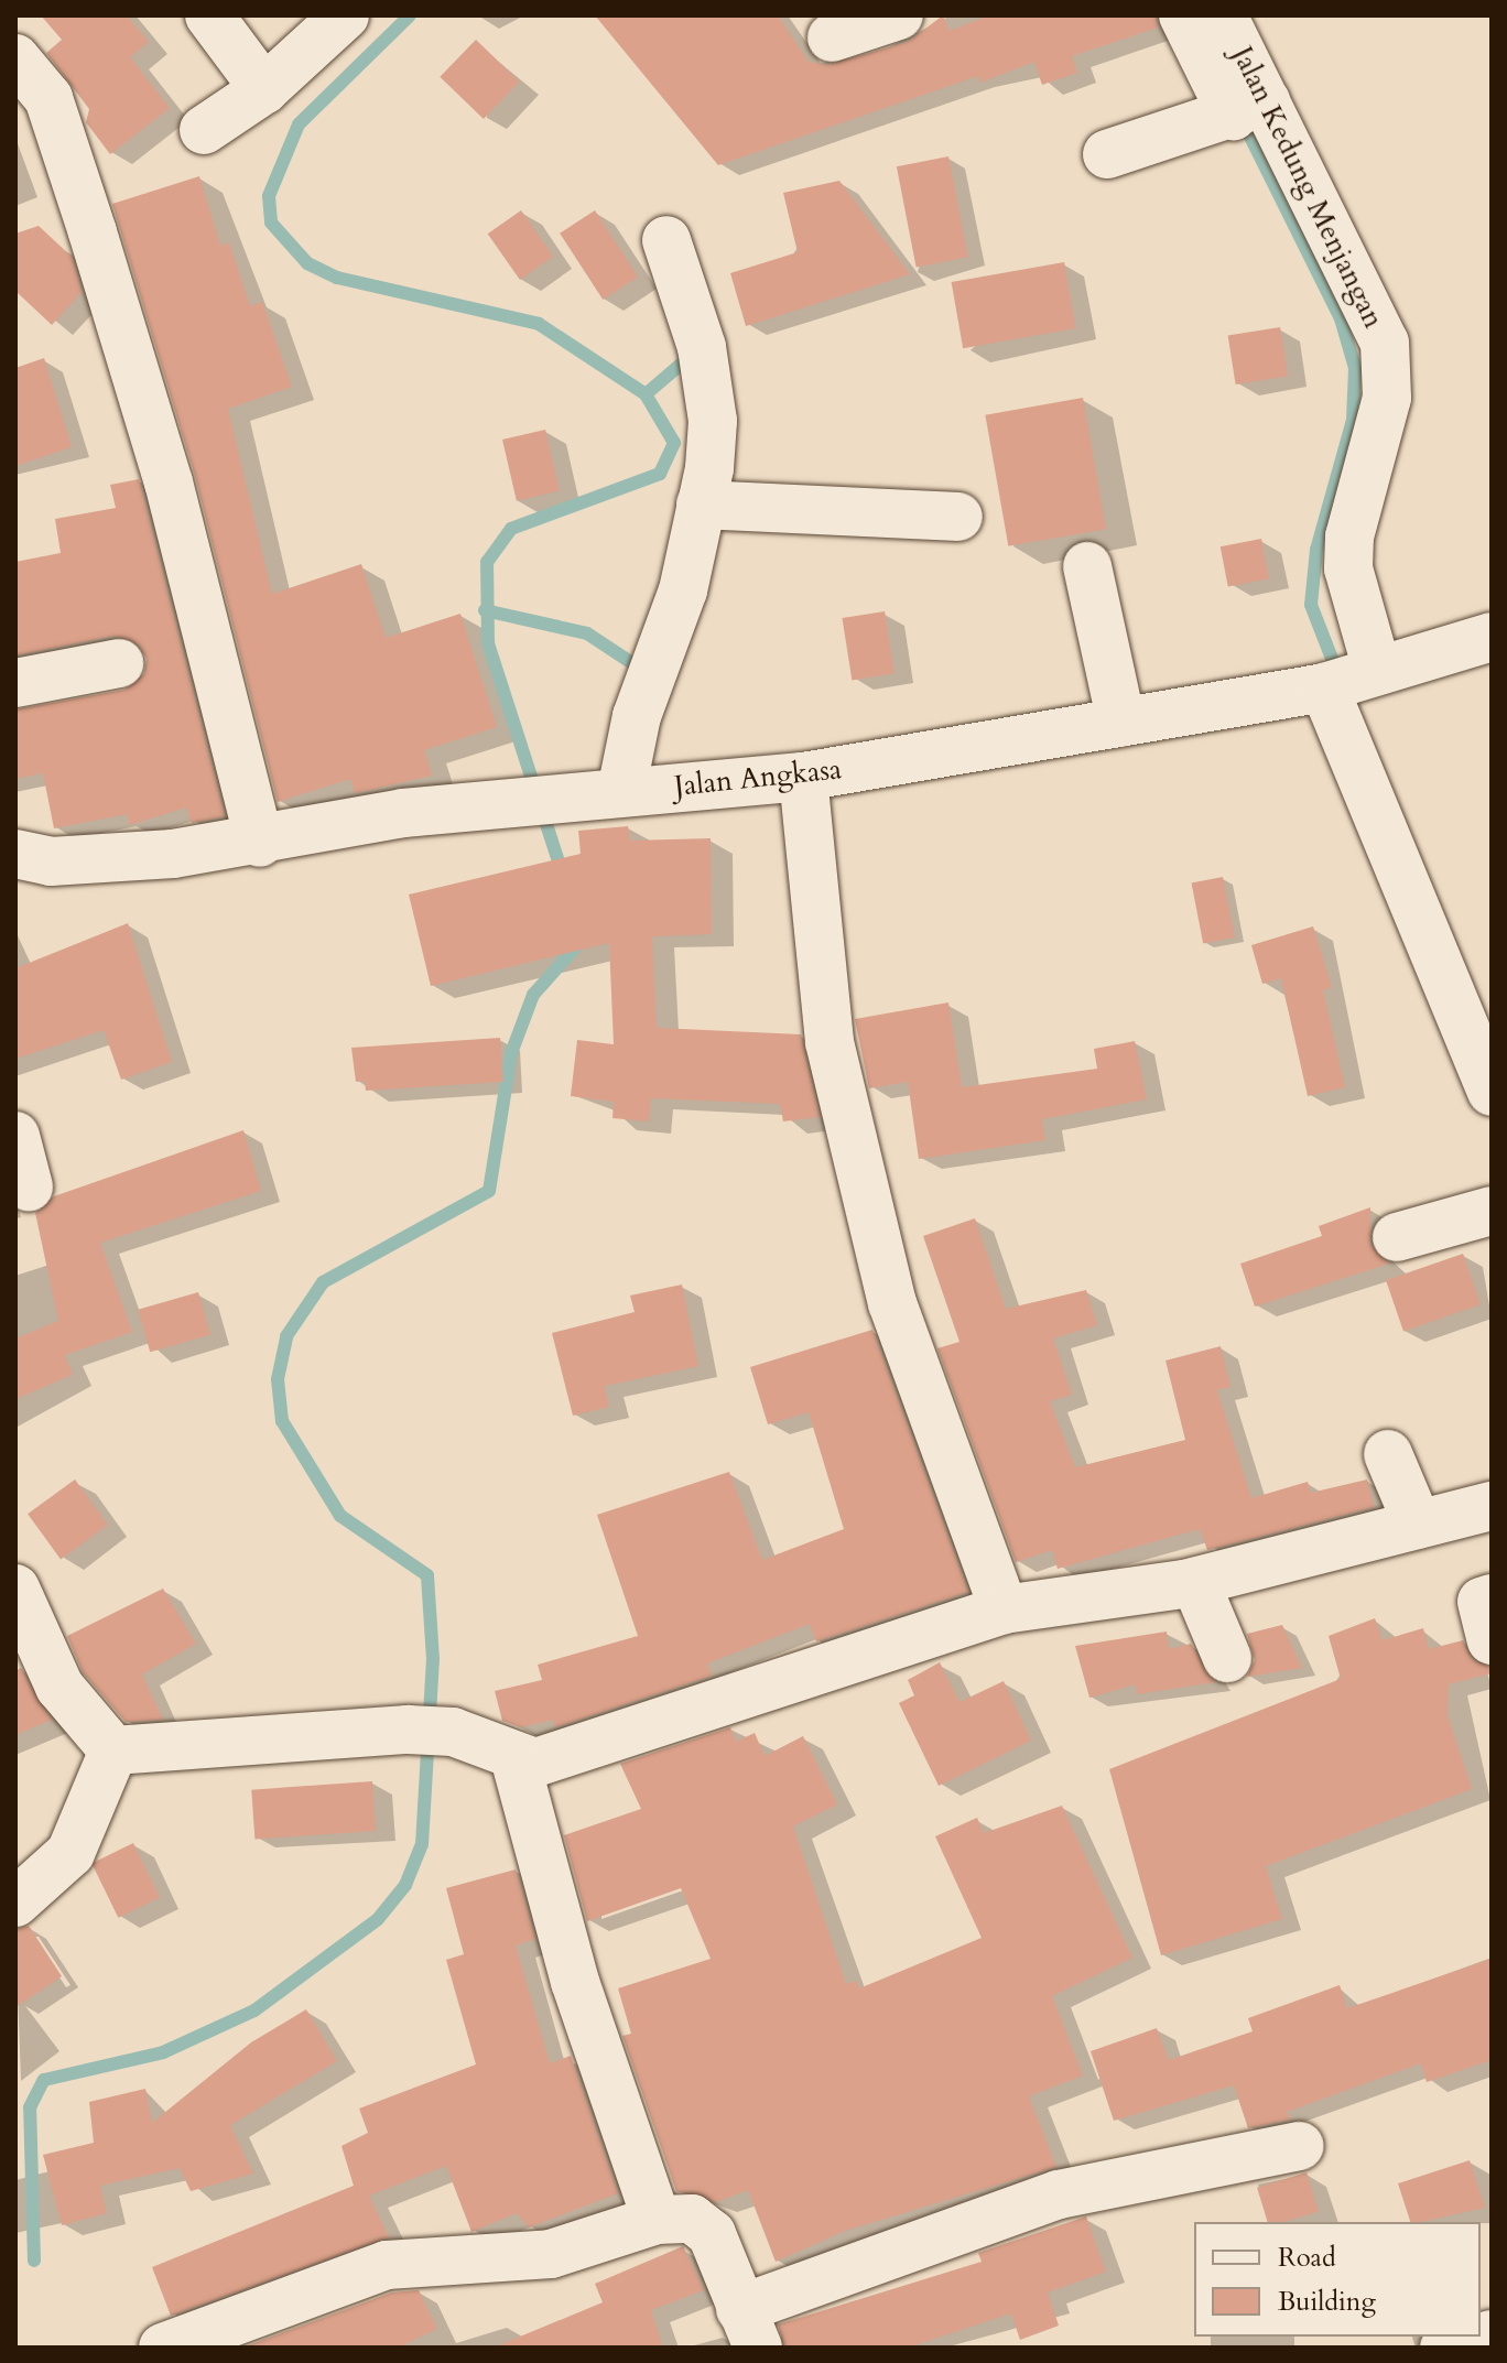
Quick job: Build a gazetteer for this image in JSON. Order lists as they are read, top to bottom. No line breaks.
{"streets":{"street":["Jalan Kedung Menjangan","Jalan Angkasa"]},"crossings":[["Jalan Kedung Menjangan","Jalan Angkasa"]],"legend":["Road","Building"]}
